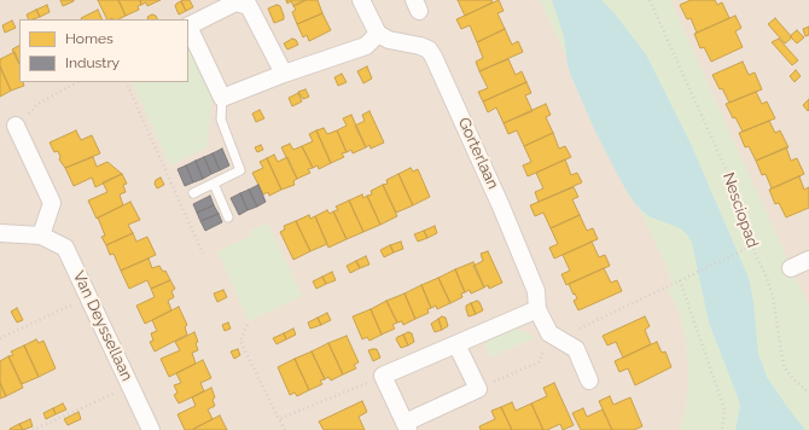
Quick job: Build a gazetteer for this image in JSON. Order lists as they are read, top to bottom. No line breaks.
{"streets":{"street":["Gorterlaan","Van Deyssellaan"],"path":["Nesciopad"]},"legend":["Homes","Industry"]}
